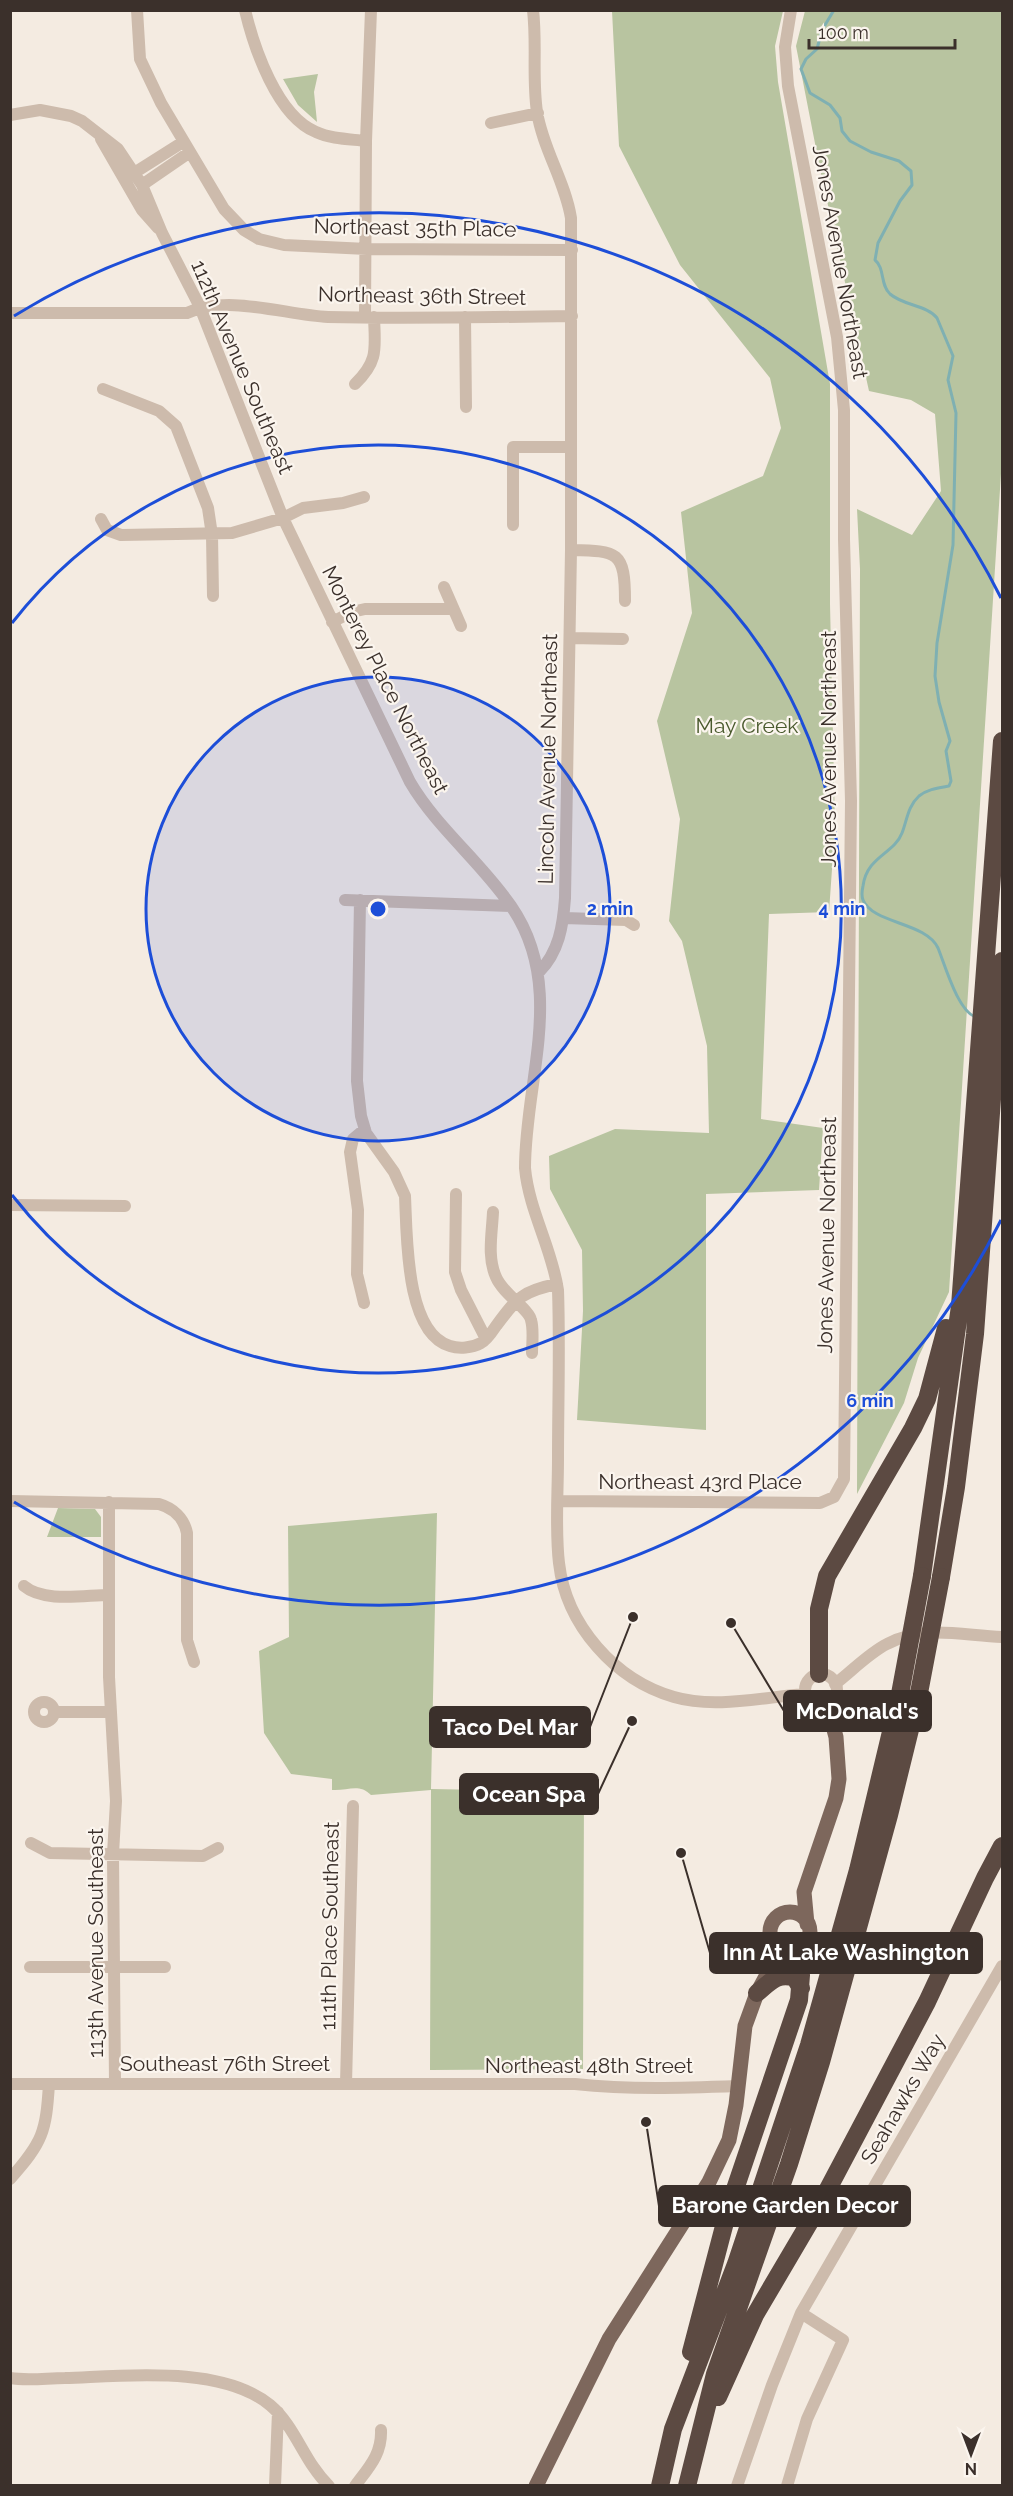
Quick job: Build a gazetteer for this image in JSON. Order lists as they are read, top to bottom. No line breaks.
{"streets":{"street":["Northeast 35th Place","Jones Avenue Northeast","Northeast 36th Street","112th Avenue Southeast","Monterey Place Northeast","Lincoln Avenue Northeast","Northeast 43rd Place","111th Place Southeast","113th Avenue Southeast","Southeast 76th Street","Northeast 48th Street","Seahawks Way"]},"crossings":[["Northeast 35th Place","Lincoln Avenue Northeast"],["Jones Avenue Northeast","Northeast 43rd Place"],["Northeast 36th Street","112th Avenue Southeast"],["Northeast 36th Street","Lincoln Avenue Northeast"],["112th Avenue Southeast","Monterey Place Northeast"],["Monterey Place Northeast","Lincoln Avenue Northeast"],["111th Place Southeast","Southeast 76th Street"],["113th Avenue Southeast","Southeast 76th Street"],["Southeast 76th Street","Northeast 48th Street"]],"parks":["May Creek"],"places":["Taco Del Mar","McDonald's","Ocean Spa","Inn At Lake Washington","Barone Garden Decor"],"scale_bar":"100 m","north":"bottom","rings":["2 min","4 min","6 min"]}
